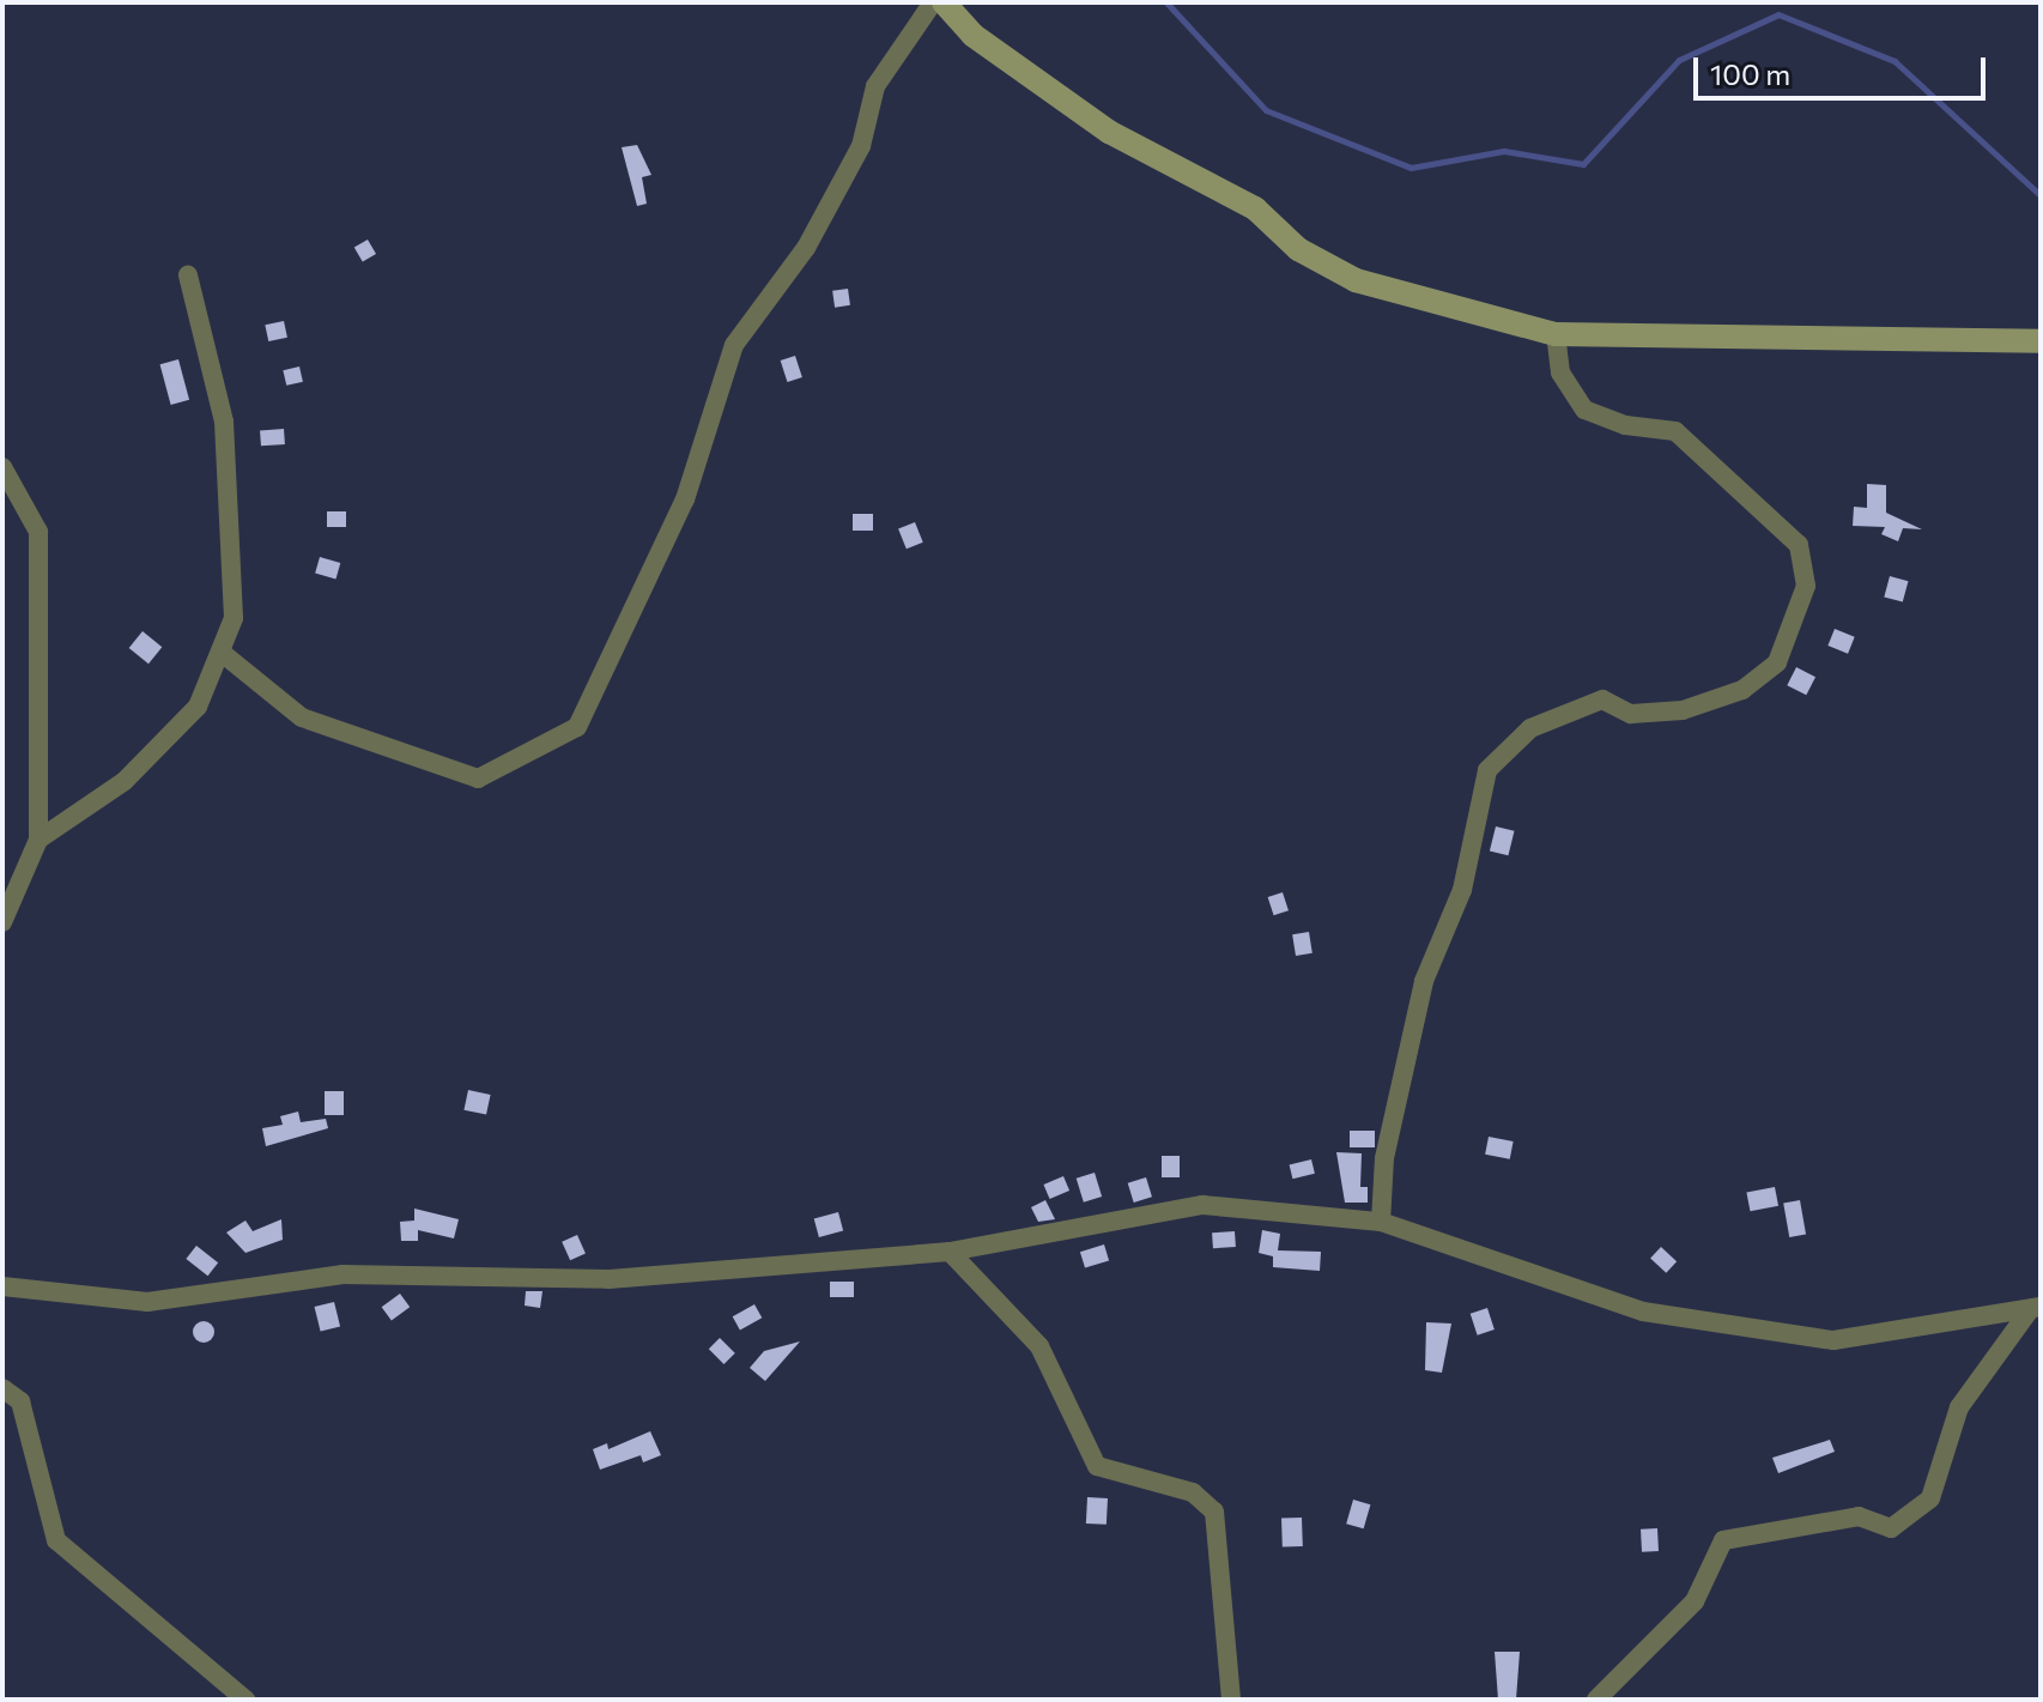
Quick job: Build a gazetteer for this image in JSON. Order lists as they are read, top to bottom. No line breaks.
{"scale_bar":"100 m"}
